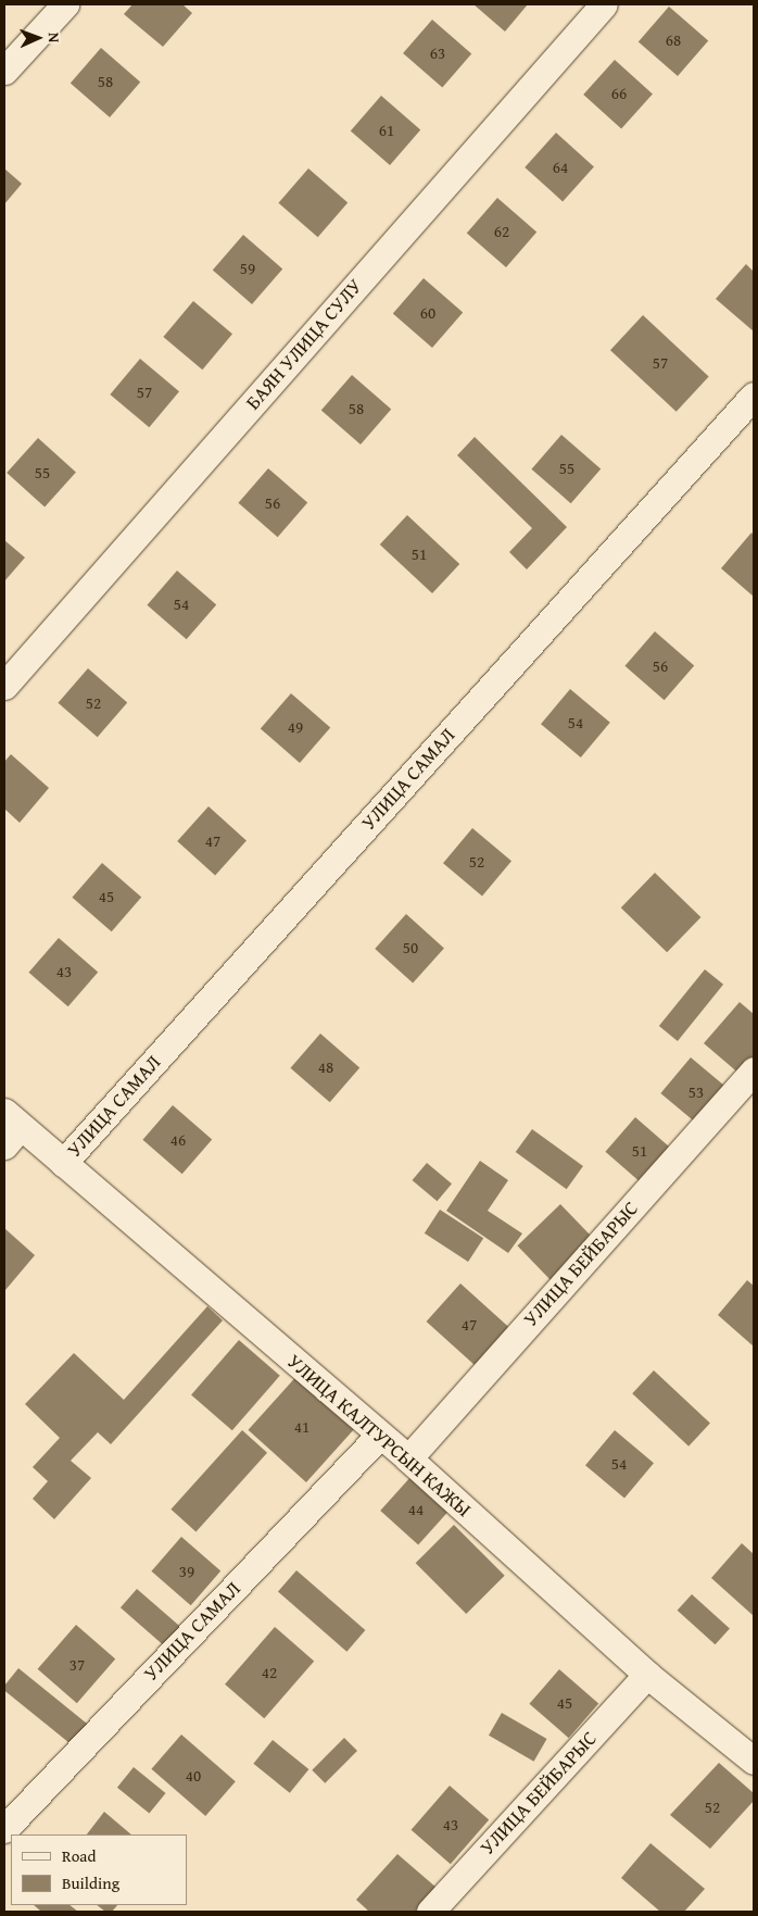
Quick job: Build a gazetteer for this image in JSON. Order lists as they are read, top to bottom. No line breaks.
{"streets":{"street":["БАЯН УЛИЦА СУЛУ","УЛИЦА САМАЛ","УЛИЦА БЕЙБАРЫС","УЛИЦА КАЛТУРСЫН КАЖЫ"]},"crossings":[["УЛИЦА САМАЛ","УЛИЦА КАЛТУРСЫН КАЖЫ"],["УЛИЦА БЕЙБАРЫС","УЛИЦА КАЛТУРСЫН КАЖЫ"]],"house_numbers":["68","63","58","66","61","64","62","59","60","57","57","58","55","55","56","51","54","56","52","54","49","47","52","45","50","43","48","53","46","51","47","41","54","44","39","37","42","45","40","52","43"],"legend":["Road","Building"],"north":"right"}
